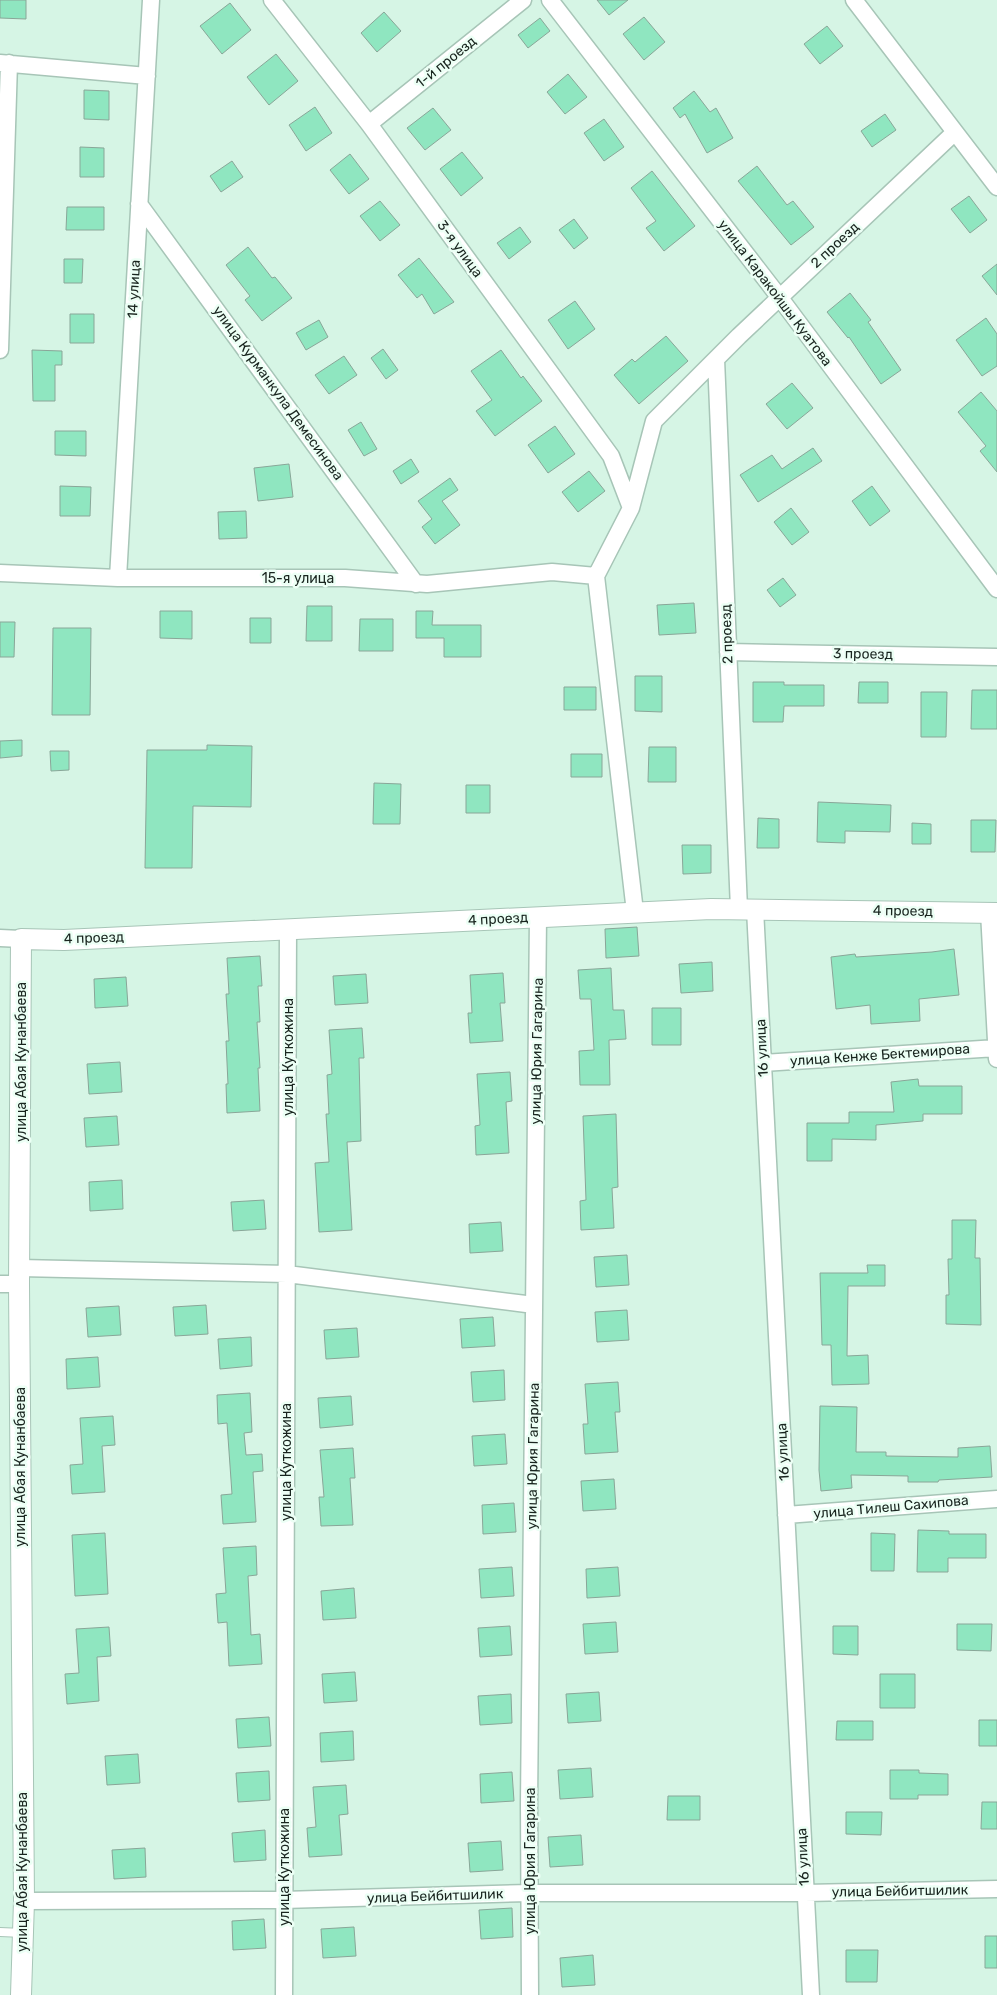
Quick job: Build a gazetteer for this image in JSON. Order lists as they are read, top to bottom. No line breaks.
{"streets":{"street":["1-й проезд","2 проезд","3-я улица","14 улица","улица Каракойшы Куатова","улица Курманкула Демесинова","15-я улица","3 проезд","4 проезд","16 улица","улица Юрия Гагарина","улица Кенже Бектемирова","улица Куткожина","улица Абая Кунанбаева","улица Тилеш Сахипова","улица Бейбитшилик"]},"crossings":[["1-й проезд","3-я улица"],["2 проезд","3-я улица"],["2 проезд","улица Каракойшы Куатова"],["2 проезд","15-я улица"],["2 проезд","3 проезд"],["2 проезд","4 проезд"],["2 проезд","16 улица"],["14 улица","улица Курманкула Демесинова"],["14 улица","15-я улица"],["улица Курманкула Демесинова","15-я улица"],["4 проезд","16 улица"],["4 проезд","улица Юрия Гагарина"],["4 проезд","улица Куткожина"],["4 проезд","улица Абая Кунанбаева"],["16 улица","улица Кенже Бектемирова"],["16 улица","улица Тилеш Сахипова"],["16 улица","улица Бейбитшилик"],["улица Юрия Гагарина","улица Бейбитшилик"],["улица Куткожина","улица Бейбитшилик"],["улица Абая Кунанбаева","улица Бейбитшилик"]]}
